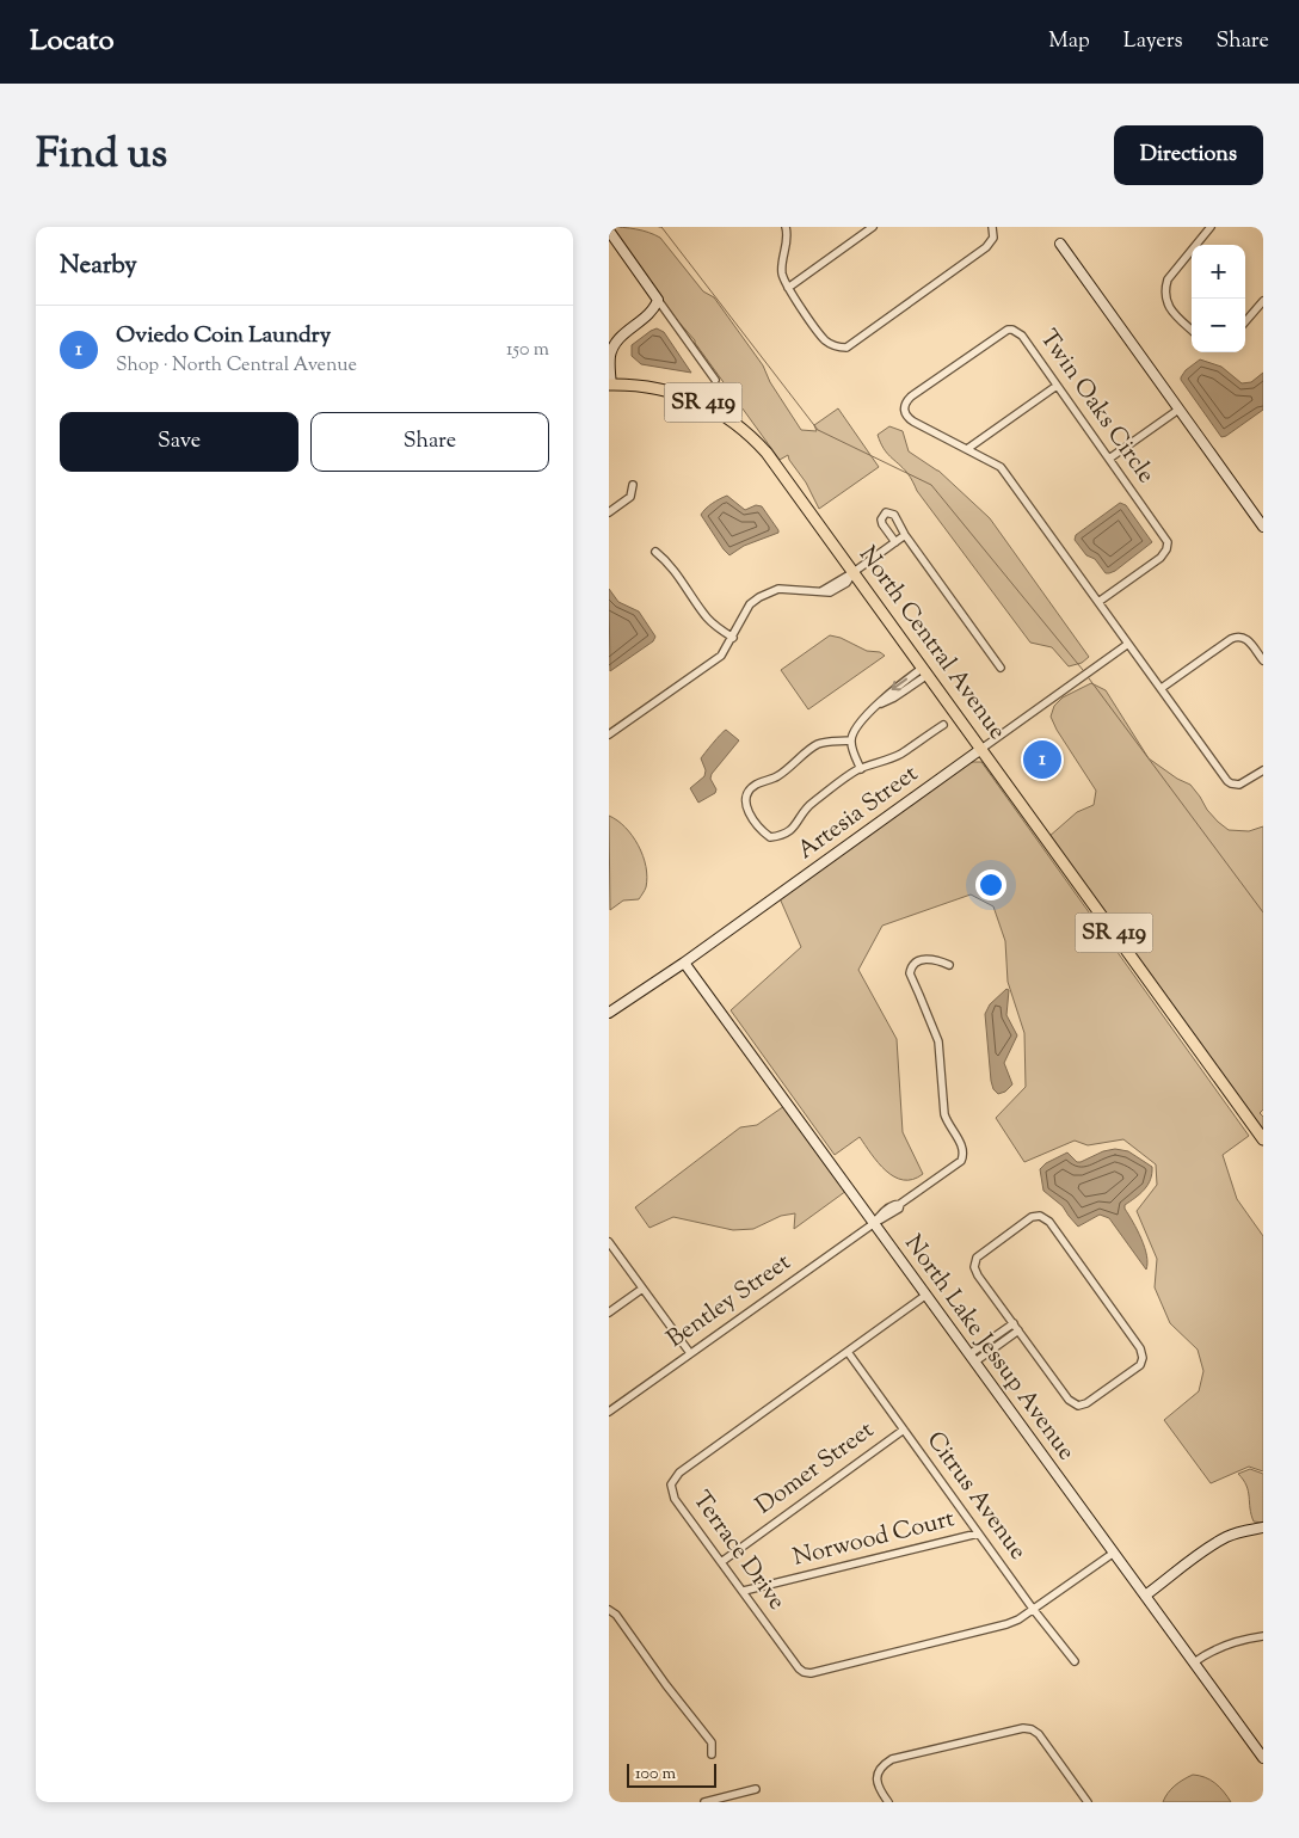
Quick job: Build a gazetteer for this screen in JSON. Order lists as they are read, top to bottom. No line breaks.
{"streets":{"main road":["SR 419","North Central Avenue"],"street":["Twin Oaks Circle","Artesia Street","Bentley Street","North Lake Jessup Avenue","Domer Street","Citrus Avenue","Norwood Court","Terrace Drive"]},"crossings":[["Twin Oaks Circle","Artesia Street"],["North Central Avenue","Artesia Street"],["Artesia Street","North Lake Jessup Avenue"],["Bentley Street","North Lake Jessup Avenue"],["North Lake Jessup Avenue","Terrace Drive"],["Domer Street","Citrus Avenue"],["Domer Street","Terrace Drive"],["Citrus Avenue","Norwood Court"],["Citrus Avenue","Terrace Drive"],["Norwood Court","Terrace Drive"]],"scale_bar":"100 m","page":{"header":"Locato","nav":["Map","Layers","Share"],"title":"Find us","buttons":["Directions",["Save","Share"]],"heading":"Nearby","map_buttons":["+","−"],"list":[{"mark":"1","name":"Oviedo Coin Laundry","note":"Shop · North Central Avenue","value":"150 m"}],"pins":"1","scale":"100 m"}}
